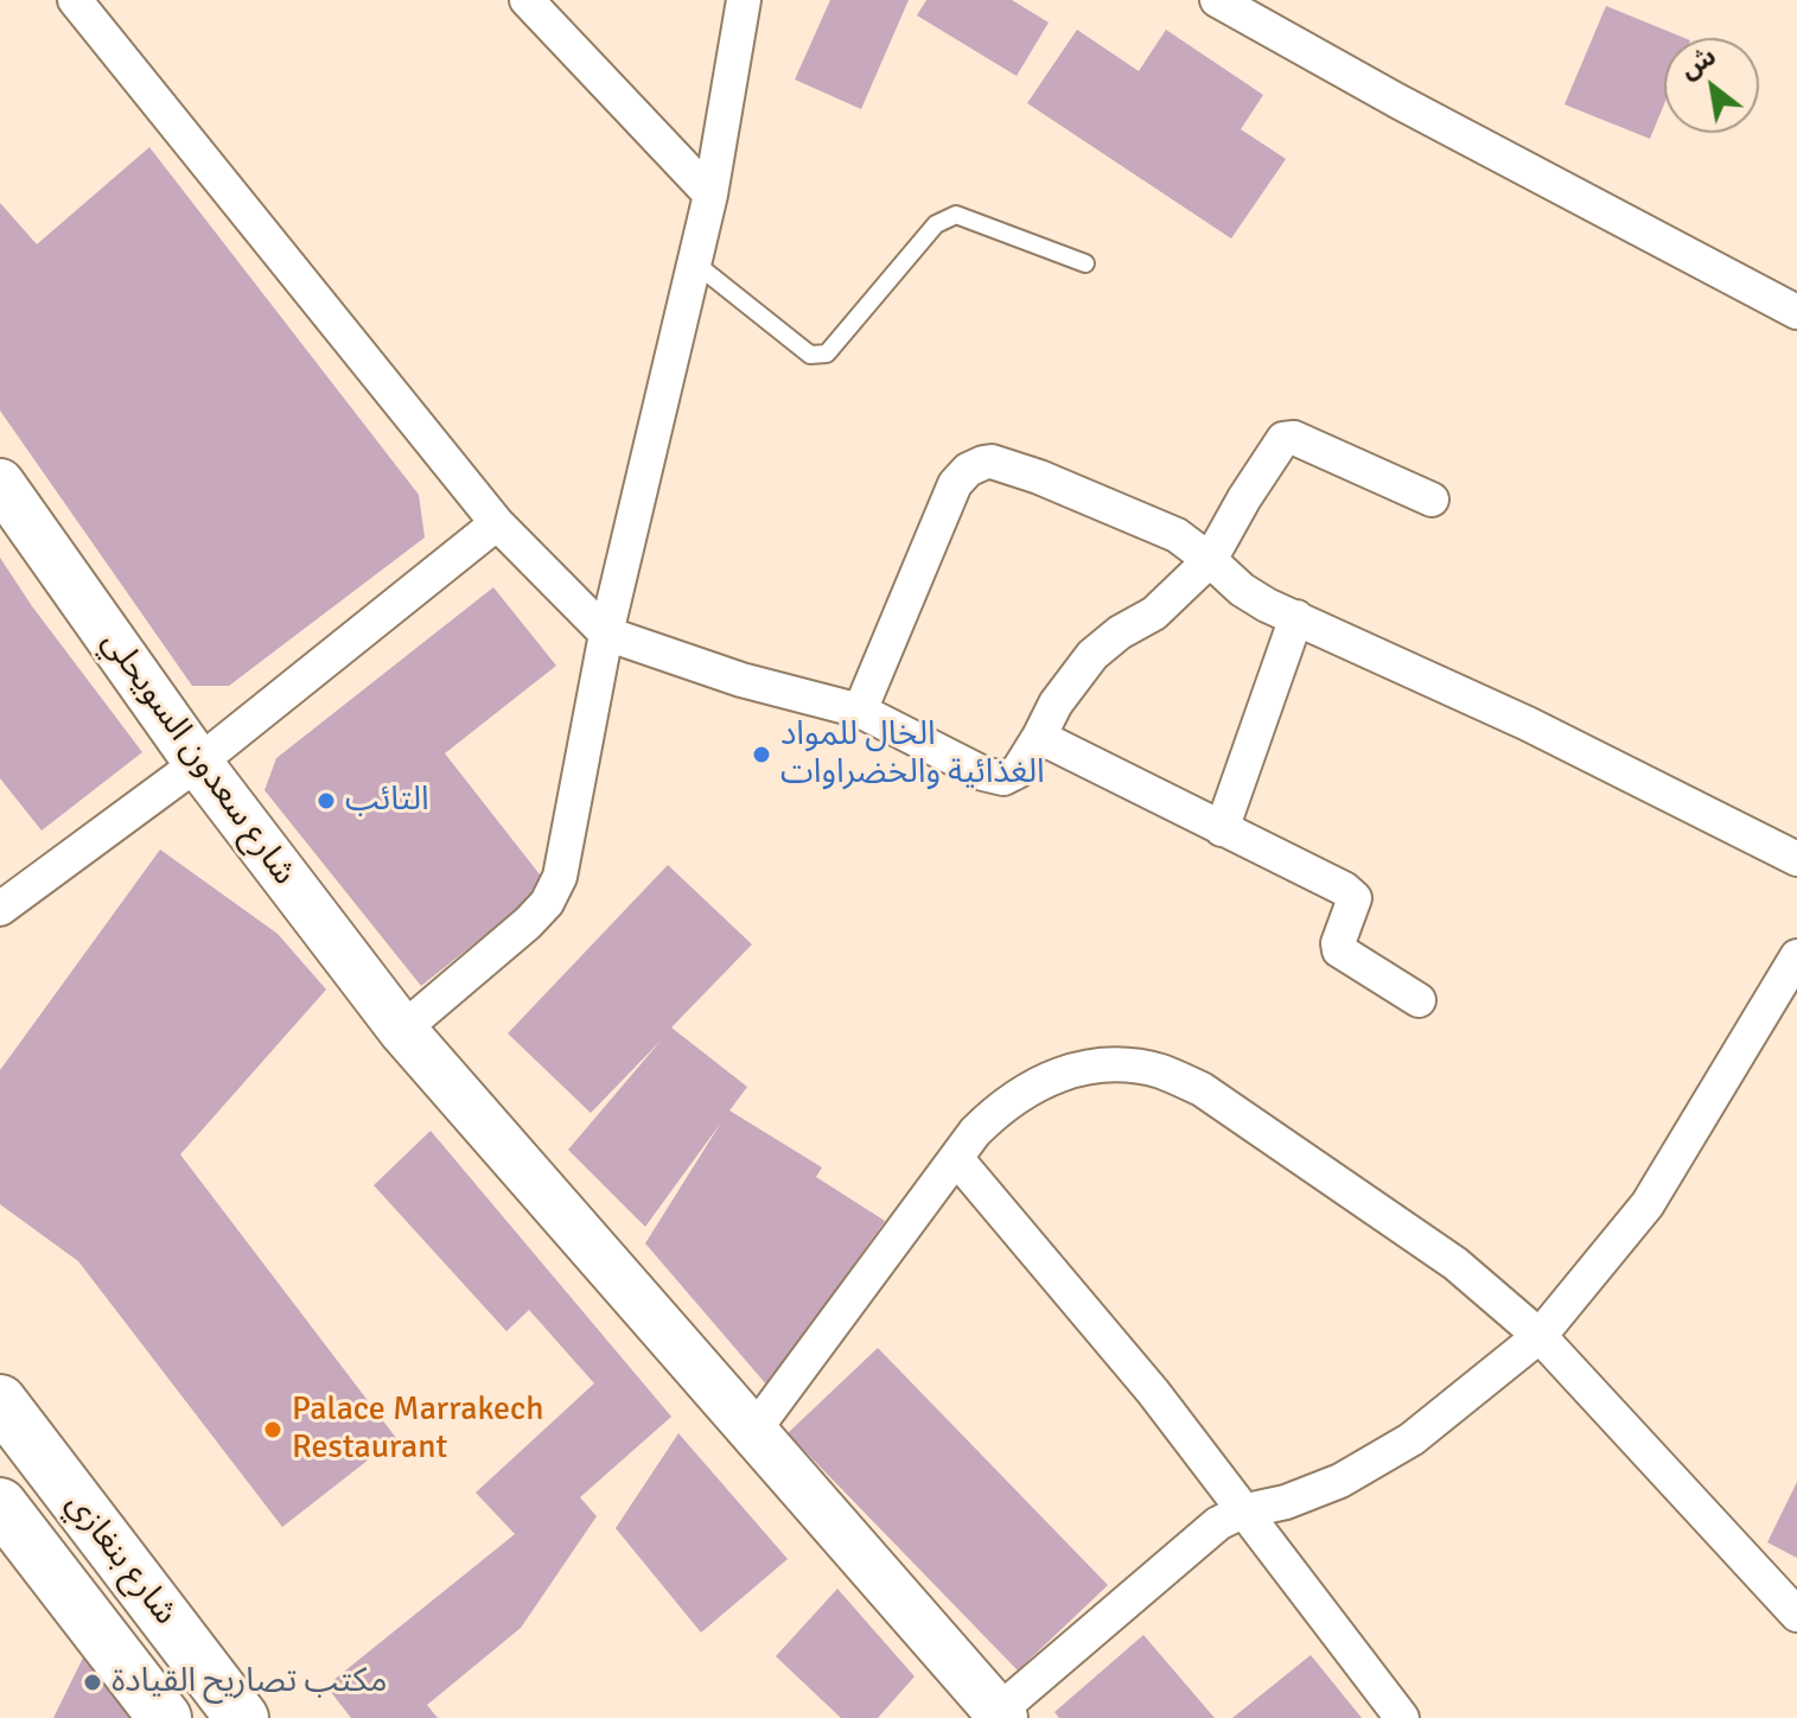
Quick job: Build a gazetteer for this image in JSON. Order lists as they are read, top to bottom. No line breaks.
{"streets":{"main road":["شارع سعدون السويحلي","شارع بنغازي"]},"places":["الخال للمواد الغذائية والخضراوات","التائب","Palace Marrakech Restaurant","مكتب تصاريح القيادة"],"north":"top left"}
